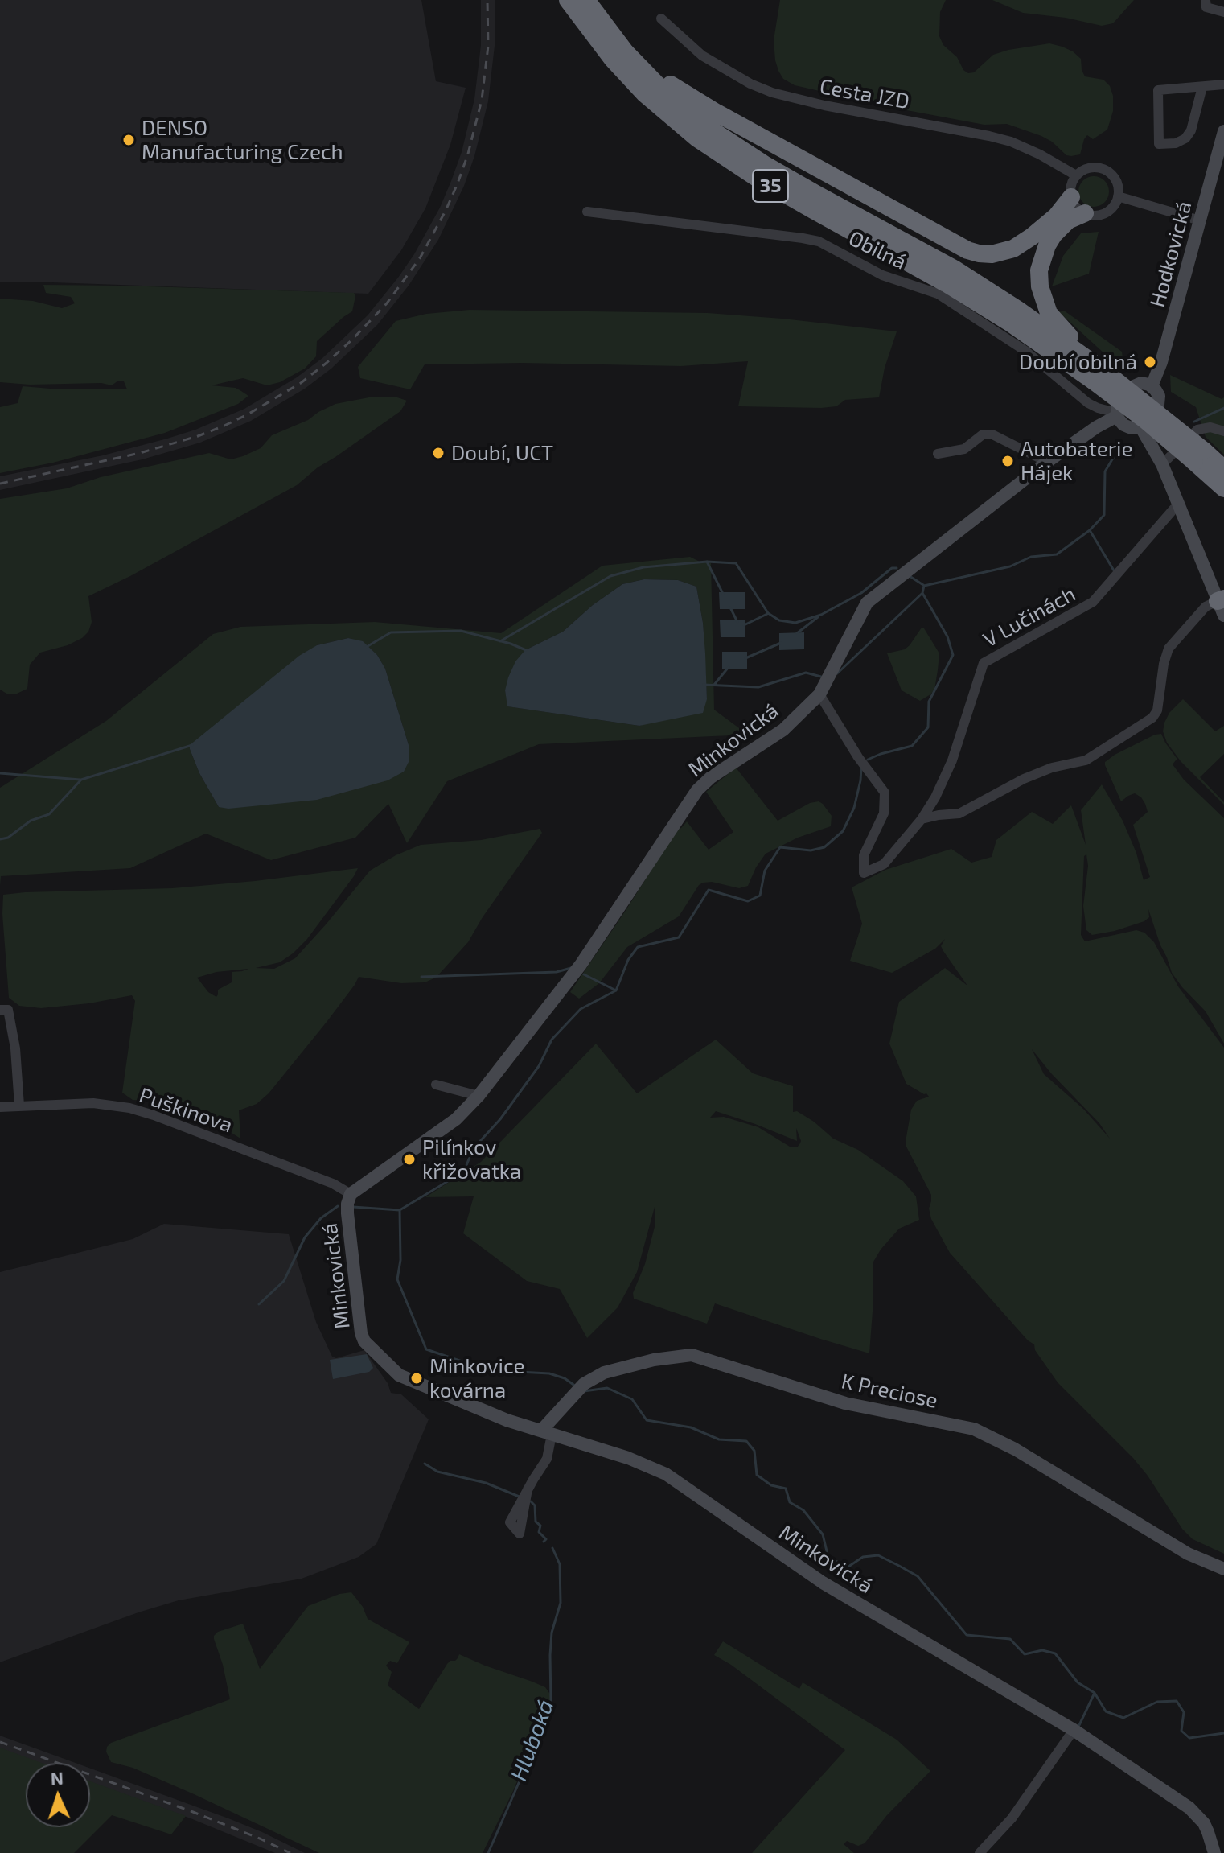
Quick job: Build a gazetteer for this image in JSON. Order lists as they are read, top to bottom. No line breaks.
{"streets":{"highway":["35"],"street":["Cesta JZD","Obilná","Hodkovická","V Lučinách","Minkovická","Puškinova","K Preciose"]},"crossings":[["Obilná","Hodkovická"],["Obilná","Minkovická"],["Hodkovická","Minkovická"],["V Lučinách","Minkovická"],["Minkovická","Puškinova"],["Minkovická","K Preciose"]],"water":["Hluboká"],"places":["DENSO Manufacturing Czech","Doubí obilná","Doubí, UCT","Autobaterie Hájek","Pilínkov křižovatka","Minkovice kovárna"],"north":"top"}
